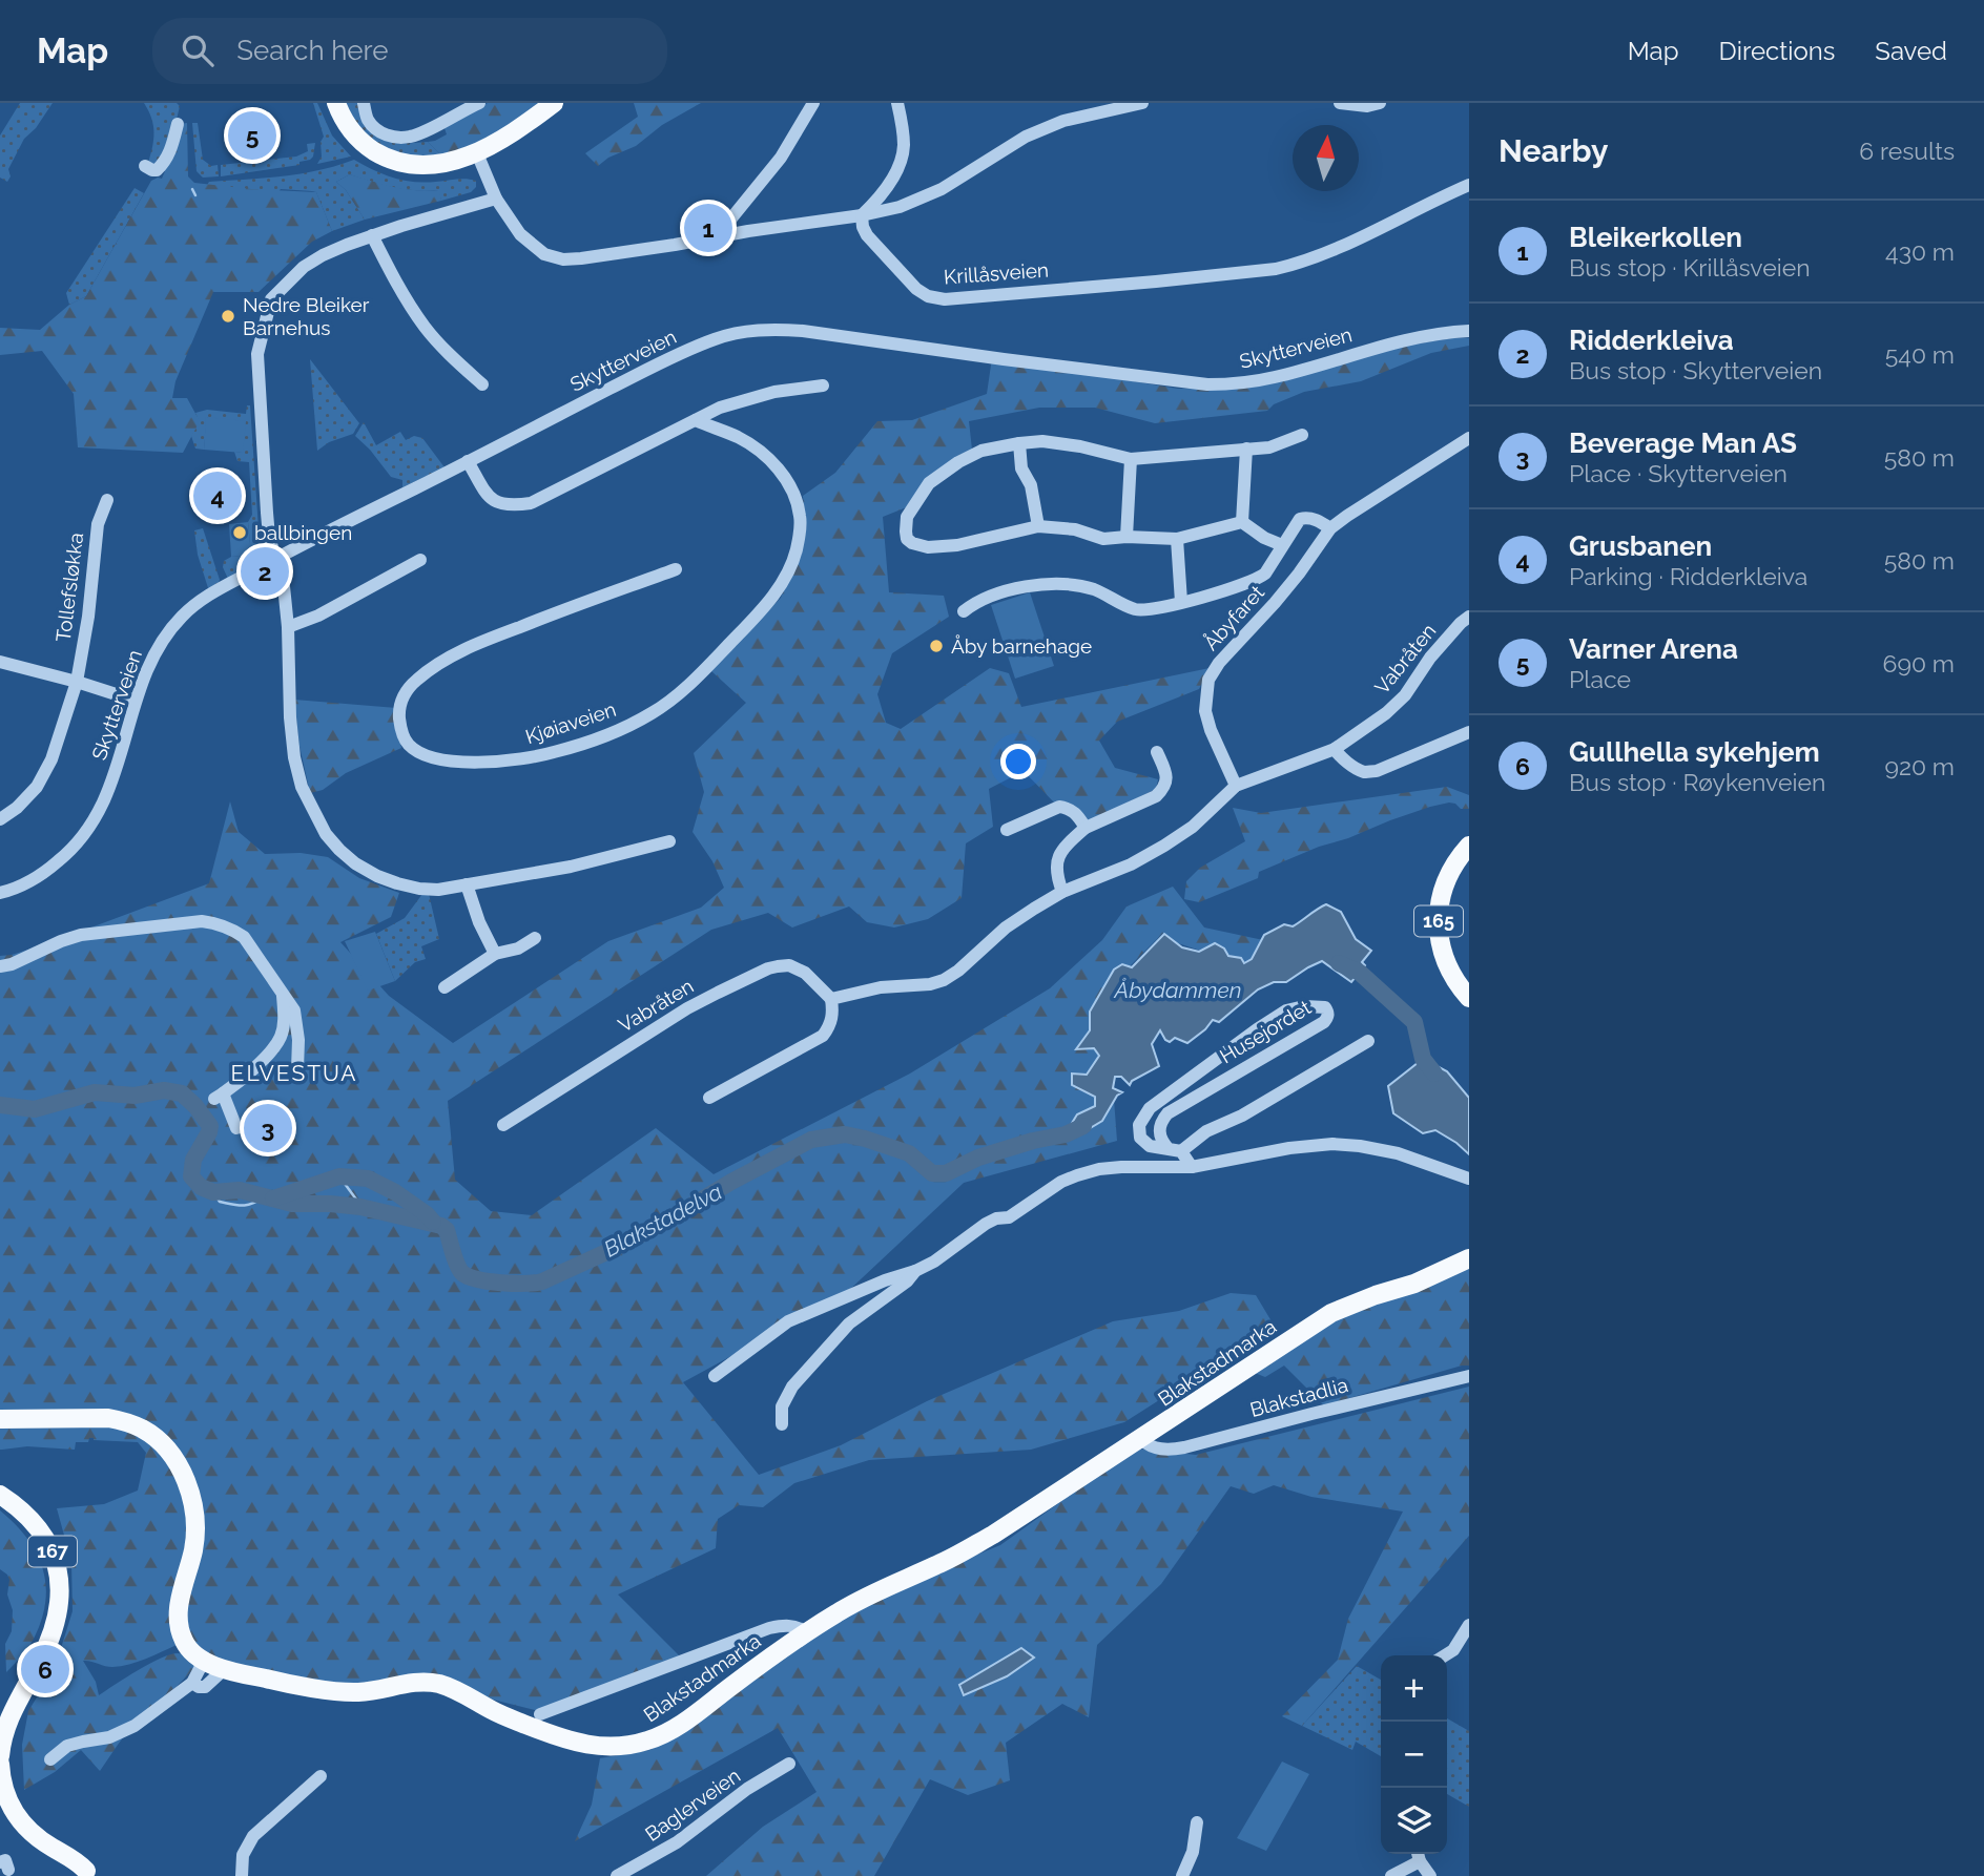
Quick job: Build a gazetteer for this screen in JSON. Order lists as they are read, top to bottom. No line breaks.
{"streets":{"main road":["165","Blakstadmarka","167"],"street":["Krillåsveien","Skytterveien","Tollefsløkka","Åbyfaret","Vabråten","Kjøiaveien","Husejordet","Blakstadlia","Baglerveien"]},"crossings":[["Åbyfaret","Vabråten"],["Blakstadmarka","Blakstadlia"]],"districts":["ELVESTUA"],"water":["Åbydammen","Blakstadelva"],"places":["Nedre Bleiker Barnehus","ballbingen","Åby barnehage"],"north":"top","page":{"header":"Map","search":"Search here","nav":["Map","Directions","Saved"],"heading":["Nearby","6 results"],"pins":["5","1","4","2","3","6"],"list":[{"mark":"1","name":"Bleikerkollen","note":"Bus stop · Krillåsveien","value":"430 m"},{"mark":"2","name":"Ridderkleiva","note":"Bus stop · Skytterveien","value":"540 m"},{"mark":"3","name":"Beverage Man AS","note":"Place · Skytterveien","value":"580 m"},{"mark":"4","name":"Grusbanen","note":"Parking · Ridderkleiva","value":"580 m"},{"mark":"5","name":"Varner Arena","note":"Place","value":"690 m"},{"mark":"6","name":"Gullhella sykehjem","note":"Bus stop · Røykenveien","value":"920 m"}],"map_buttons":["+","−"]}}
